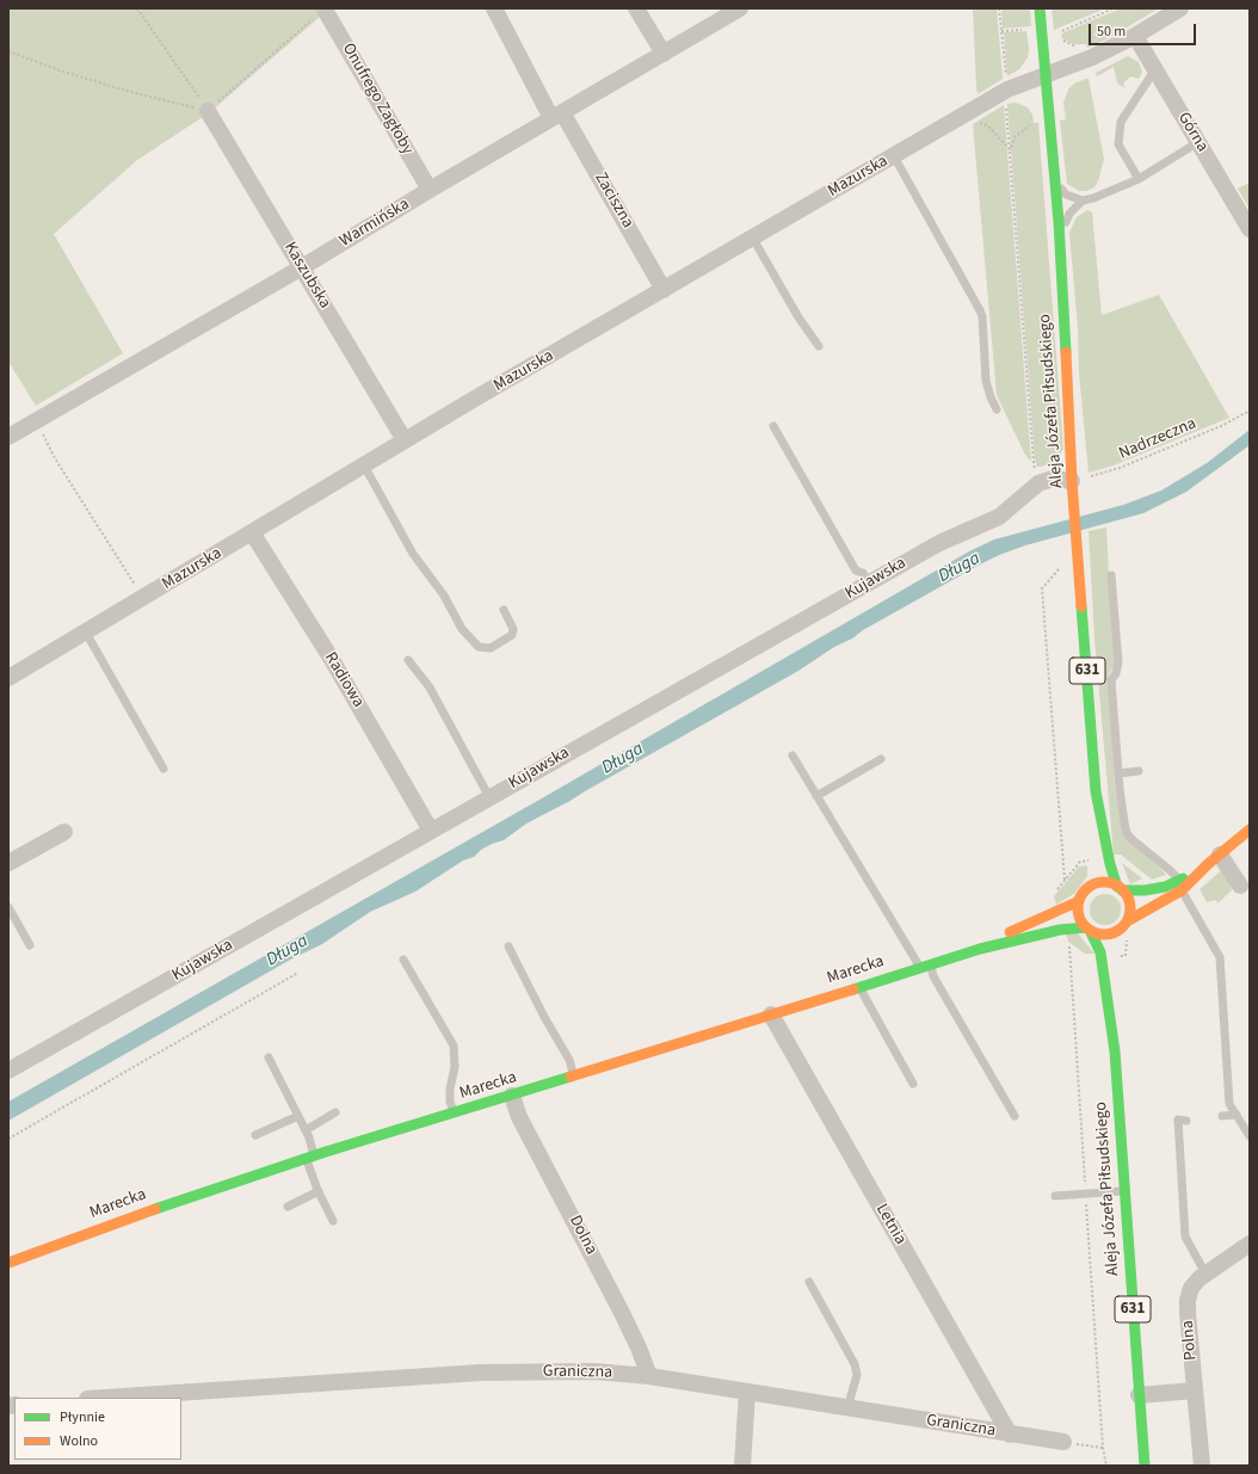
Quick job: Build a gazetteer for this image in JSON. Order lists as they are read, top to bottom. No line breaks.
{"streets":{"main road":["Aleja Józefa Piłsudskiego","631","Marecka"],"street":["Onufrego Zagłoby","Górna","Mazurska","Zaciszna","Warmińska","Kaszubska","Kujawska","Radiowa","Letnia","Dolna","Polna","Graniczna"],"path":["Nadrzeczna"]},"crossings":[["Onufrego Zagłoby","Warmińska"],["Górna","Mazurska"],["Mazurska","Zaciszna"],["Mazurska","Kaszubska"],["Mazurska","Aleja Józefa Piłsudskiego"],["Mazurska","Radiowa"],["Zaciszna","Warmińska"],["Warmińska","Kaszubska"],["Aleja Józefa Piłsudskiego","Nadrzeczna"],["Aleja Józefa Piłsudskiego","Marecka"],["Kujawska","Radiowa"],["Marecka","Letnia"],["Marecka","Dolna"],["Letnia","Graniczna"],["Dolna","Graniczna"]],"water":["Długa"],"legend":["Płynnie","Wolno"],"scale_bar":"50 m"}
